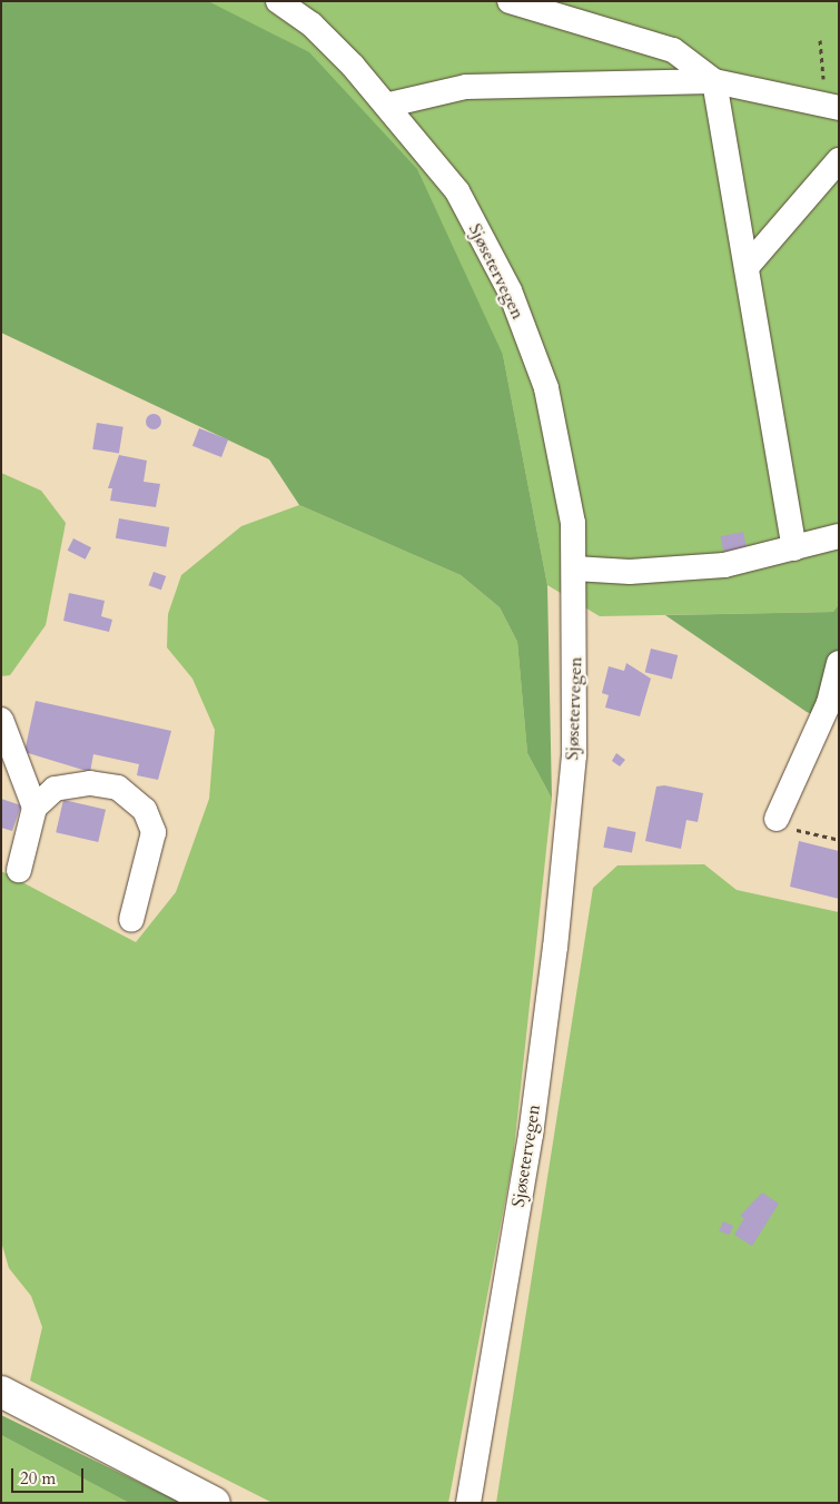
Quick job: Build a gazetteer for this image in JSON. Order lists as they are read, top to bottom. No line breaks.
{"streets":{"street":["Sjøsetervegen"]},"scale_bar":"20 m"}
